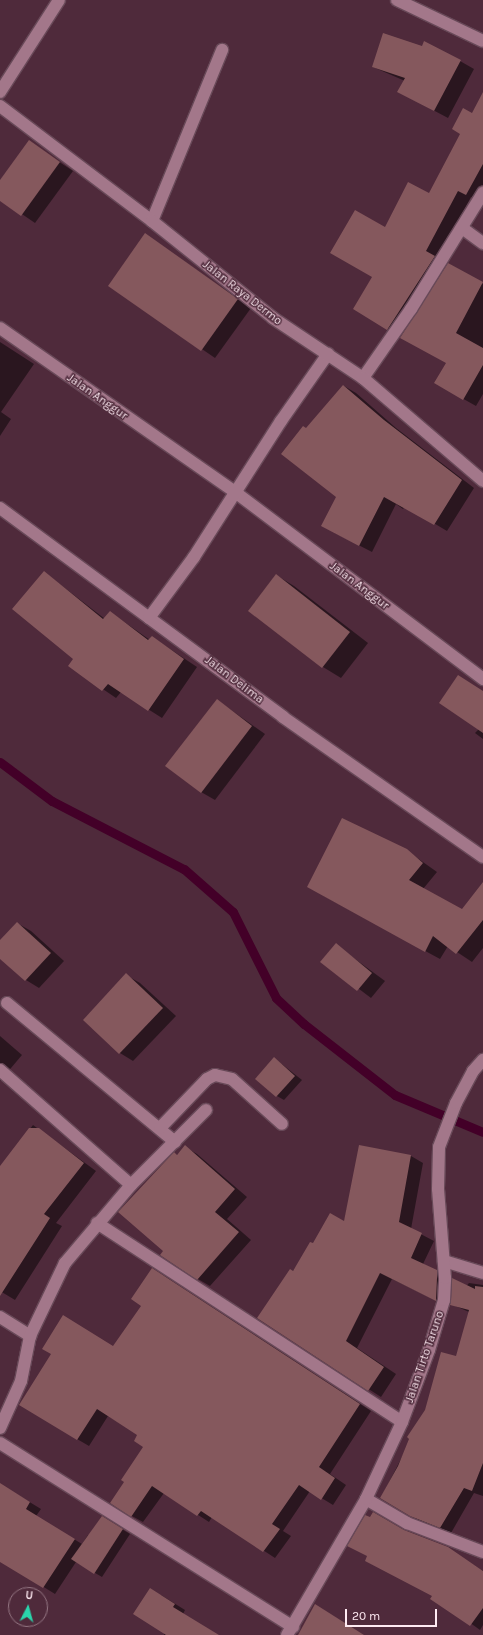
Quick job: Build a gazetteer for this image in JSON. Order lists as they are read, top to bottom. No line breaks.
{"streets":{"street":["Jalan Raya Dermo","Jalan Anggur","Jalan Delima","Jalan Tirto Taruno"]},"scale_bar":"20 m","north":"top"}
